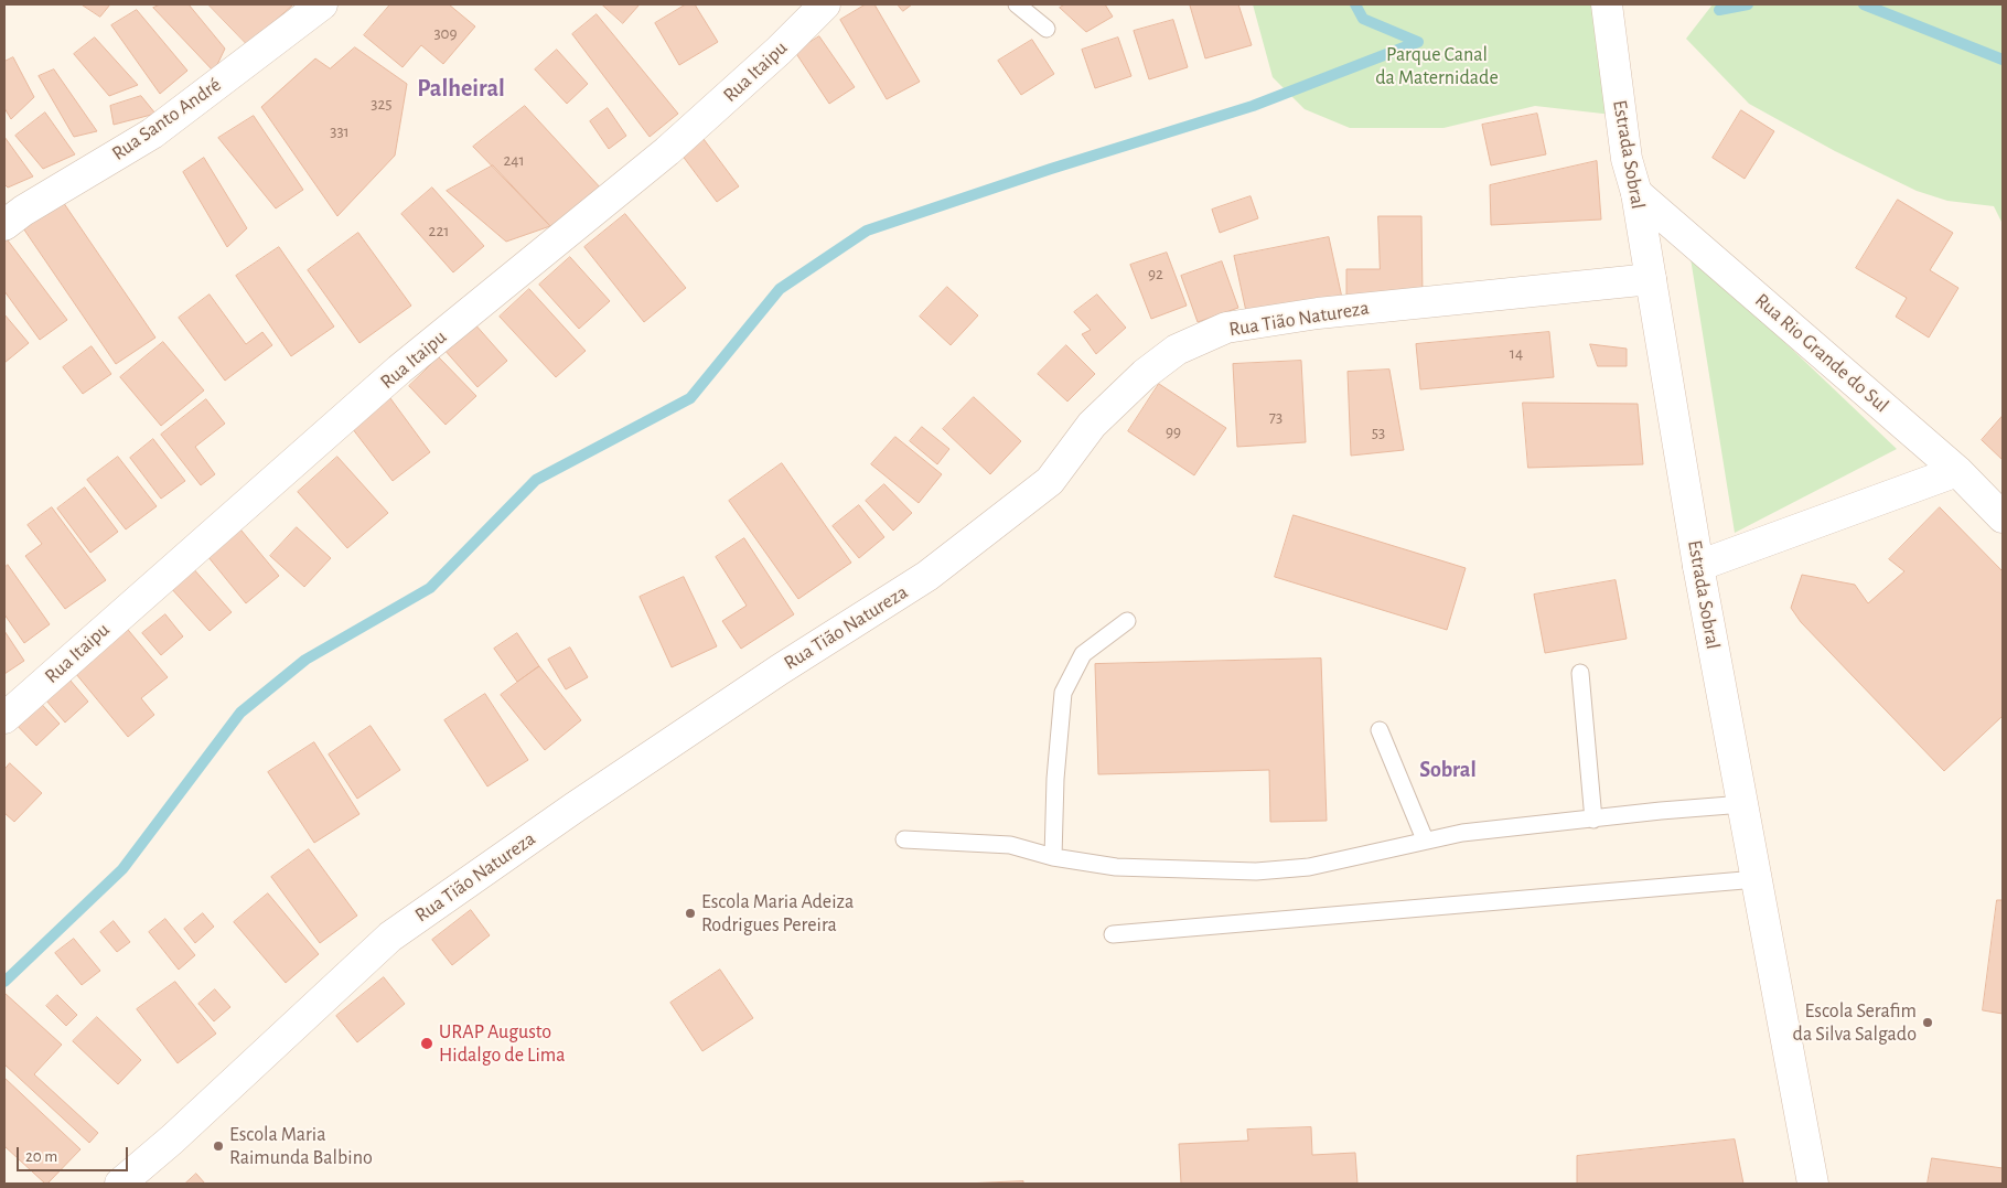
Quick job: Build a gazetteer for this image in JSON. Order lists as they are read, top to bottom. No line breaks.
{"streets":{"street":["Rua Itaipu","Rua Santo André","Estrada Sobral","Rua Tião Natureza","Rua Rio Grande do Sul"]},"crossings":[["Estrada Sobral","Rua Tião Natureza"],["Estrada Sobral","Rua Rio Grande do Sul"]],"districts":["Palheiral","Sobral"],"parks":["Parque Canal da Maternidade"],"places":["Escola Maria Adeiza Rodrigues Pereira","Escola Serafim da Silva Salgado","URAP Augusto Hidalgo de Lima","Escola Maria Raimunda Balbino"],"house_numbers":["309","325","331","241","221","92","14","73","99","53"],"scale_bar":"20 m"}
